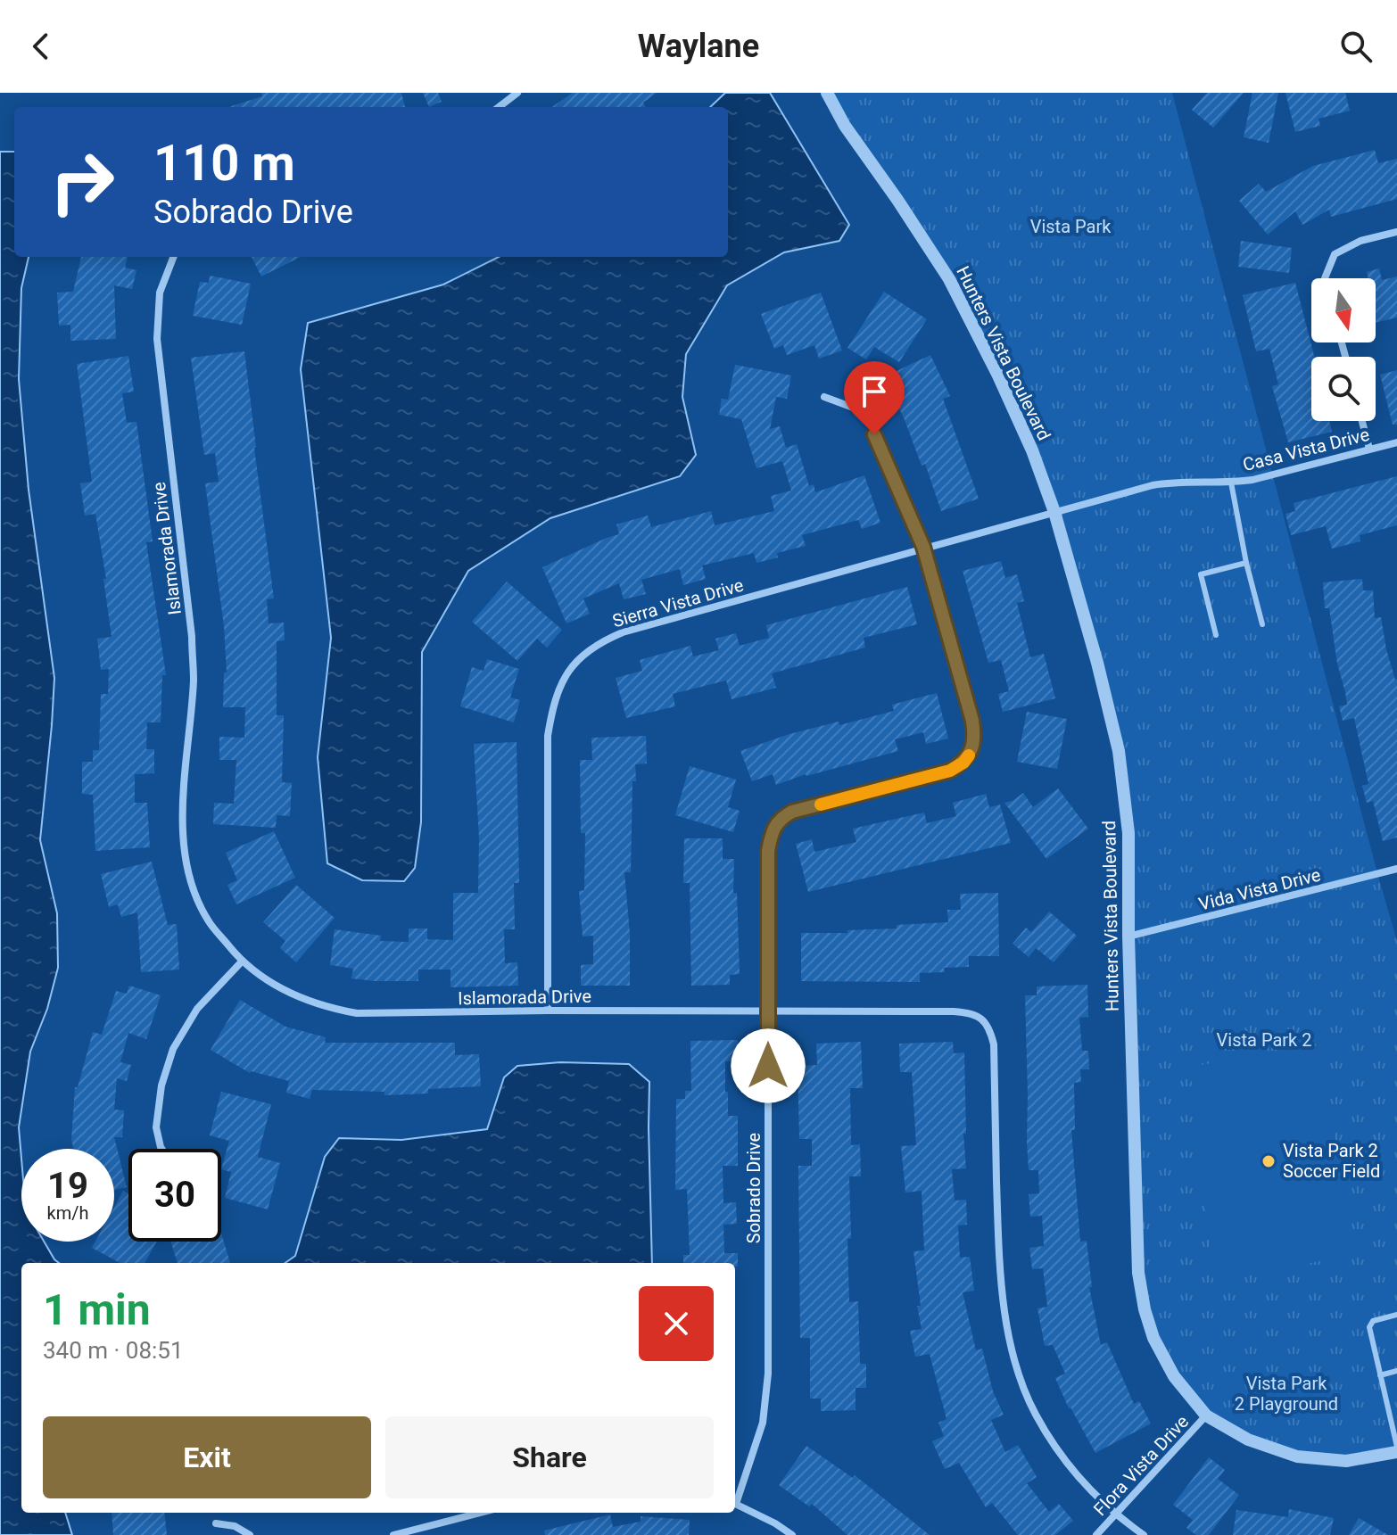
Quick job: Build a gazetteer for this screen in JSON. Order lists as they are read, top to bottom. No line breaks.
{"streets":{"street":["Hunters Vista Boulevard","Casa Vista Drive","Islamorada Drive","Sierra Vista Drive","Vida Vista Drive","Sobrado Drive","Flora Vista Drive"]},"crossings":[["Hunters Vista Boulevard","Casa Vista Drive"],["Hunters Vista Boulevard","Sierra Vista Drive"],["Hunters Vista Boulevard","Vida Vista Drive"],["Hunters Vista Boulevard","Flora Vista Drive"],["Casa Vista Drive","Sierra Vista Drive"],["Islamorada Drive","Sierra Vista Drive"],["Islamorada Drive","Sobrado Drive"],["Islamorada Drive","Flora Vista Drive"],["Sierra Vista Drive","Sobrado Drive"]],"parks":["Vista Park","Vista Park 2","Vista Park 2 Playground"],"places":["Vista Park 2 Soccer Field"],"north":"bottom","page":{"header":"Waylane","turn":["110 m","Sobrado Drive"],"speed":"19 km/h","limit":"30","heading":["1 min","340 m · 08:51"],"buttons":["Exit","Share"]}}
